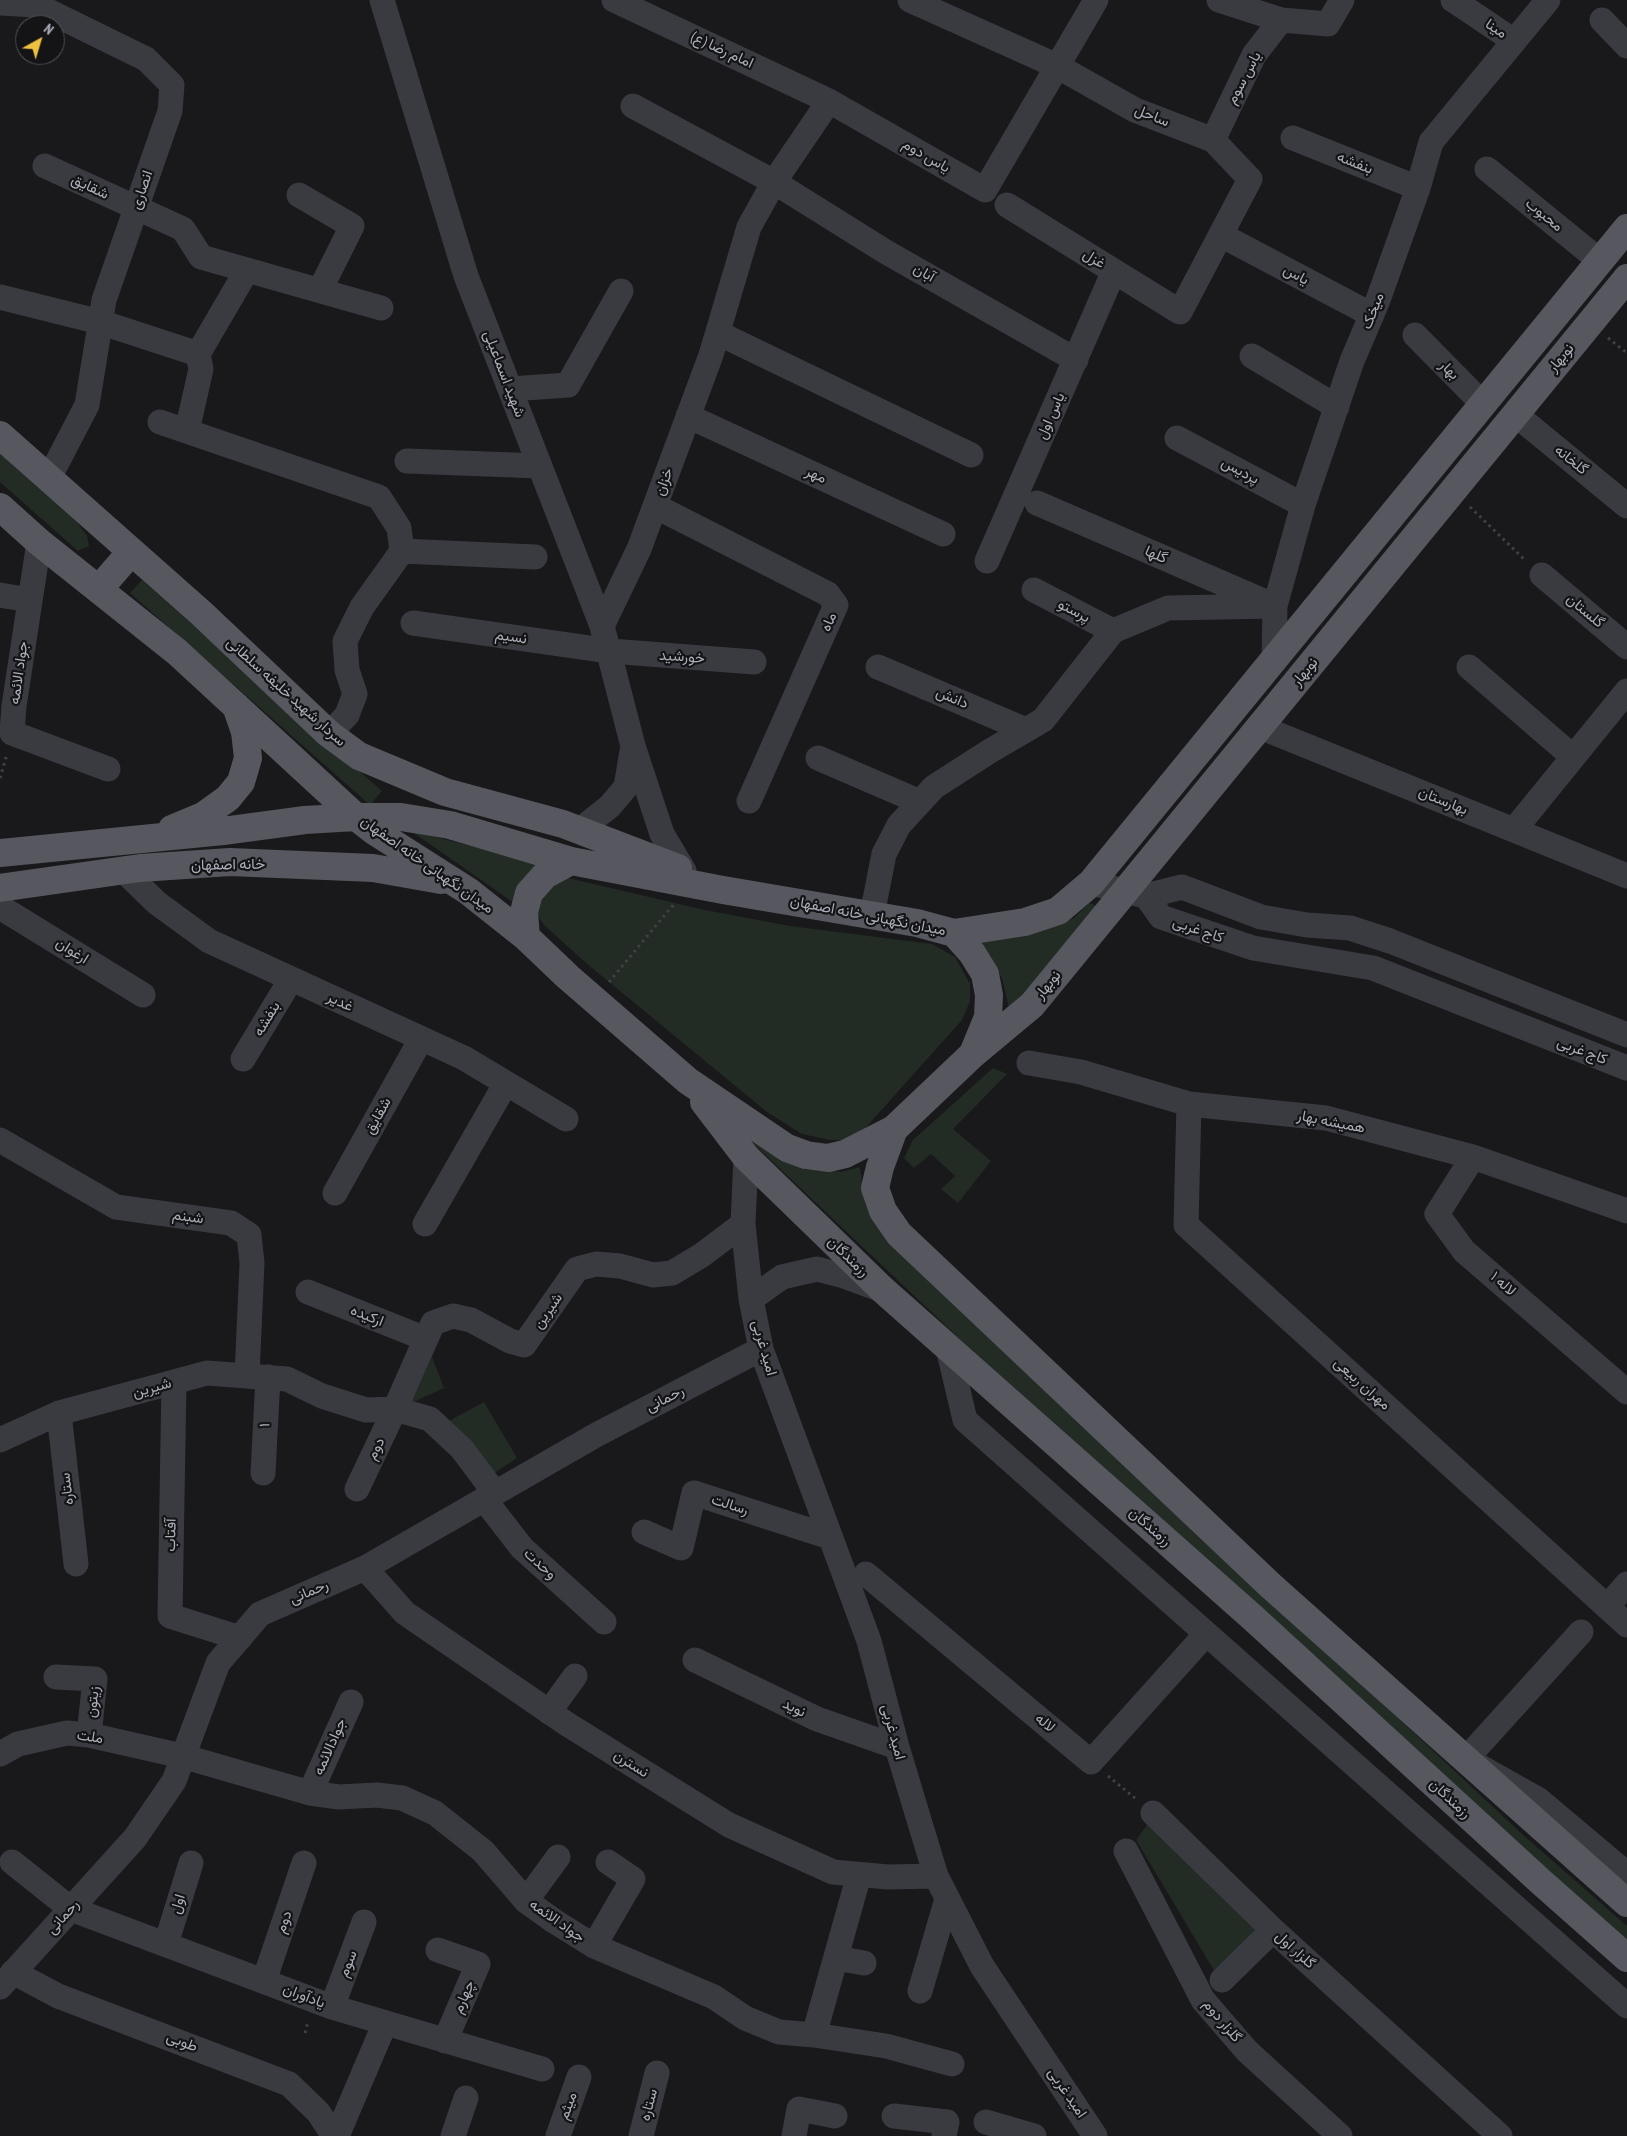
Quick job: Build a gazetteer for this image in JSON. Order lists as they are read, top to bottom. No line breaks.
{"streets":{"main road":["نوبهار","سردار شهید خلیفه سلطانی","خانه اصفهان","میدان نگهبانی خانه اصفهان","رزمندگان"],"street":["مینا","امام رضا (ع)","یاس سوم","ساحل","یاس دوم","بنفشه","شقایق","انصاری","محبوب","غزل","آبان","یاس","میخک","بهار","شهید اسماعیلی","یاس اول","گلخانه","پردیس","مهر","خزان","گلها","پرستو","گلستان","ماه","نسیم","خورشید","جواد الائمه","دانش","بهارستان","کاج غربی","ارغوان","غدیر","همیشه بهار","شبنم","لاله ۱","شیرین","ارکیده","امید غربی","مهران ربیعی","رحمانی","۱","دوم","ستاره","رسالت","آفتاب","وحدت","زیتون","نوید","لاله","ملت","جوادالائمه","نسترن","اول","گلزار اول","سوم","یادآوران","چهارم","گلزار دوم","طوبی","میثم"]},"crossings":[["مینا","میخک"],["امام رضا (ع)","یاس دوم"],["یاس سوم","ساحل"],["ساحل","یاس دوم"],["ساحل","غزل"],["ساحل","یاس"],["بنفشه","میخک"],["بنفشه","غدیر"],["شقایق","انصاری"],["شقایق","غدیر"],["انصاری","سردار شهید خلیفه سلطانی"],["محبوب","نوبهار"],["غزل","یاس اول"],["آبان","یاس اول"],["آبان","خزان"],["یاس","میخک"],["میخک","نوبهار"],["میخک","پردیس"],["میخک","گلها"],["نوبهار","بهار"],["نوبهار","گلخانه"],["نوبهار","بهارستان"],["نوبهار","میدان نگهبانی خانه اصفهان"],["نوبهار","کاج غربی"],["شهید اسماعیلی","خزان"],["شهید اسماعیلی","نسیم"],["شهید اسماعیلی","خورشید"],["شهید اسماعیلی","سردار شهید خلیفه سلطانی"],["شهید اسماعیلی","میدان نگهبانی خانه اصفهان"],["مهر","خزان"],["خزان","ماه"],["نسیم","خورشید"],["جواد الائمه","رحمانی"],["جواد الائمه","ملت"],["جواد الائمه","جوادالائمه"],["سردار شهید خلیفه سلطانی","میدان نگهبانی خانه اصفهان"],["خانه اصفهان","میدان نگهبانی خانه اصفهان"],["خانه اصفهان","غدیر"],["میدان نگهبانی خانه اصفهان","رزمندگان"],["همیشه بهار","لاله ۱"],["همیشه بهار","مهران ربیعی"],["شبنم","شیرین"],["شبنم","۱"],["رزمندگان","امید غربی"],["شیرین","ارکیده"],["شیرین","امید غربی"],["شیرین","رحمانی"],["شیرین","۱"],["شیرین","دوم"],["شیرین","ستاره"],["شیرین","آفتاب"],["شیرین","وحدت"],["امید غربی","رحمانی"],["امید غربی","رسالت"],["امید غربی","نوید"],["امید غربی","نسترن"],["رحمانی","آفتاب"],["رحمانی","وحدت"],["رحمانی","ملت"],["رحمانی","نسترن"],["رحمانی","یادآوران"],["رحمانی","طوبی"],["دوم","یادآوران"],["زیتون","ملت"],["اول","یادآوران"],["سوم","یادآوران"],["یادآوران","چهارم"]],"north":"top right"}
